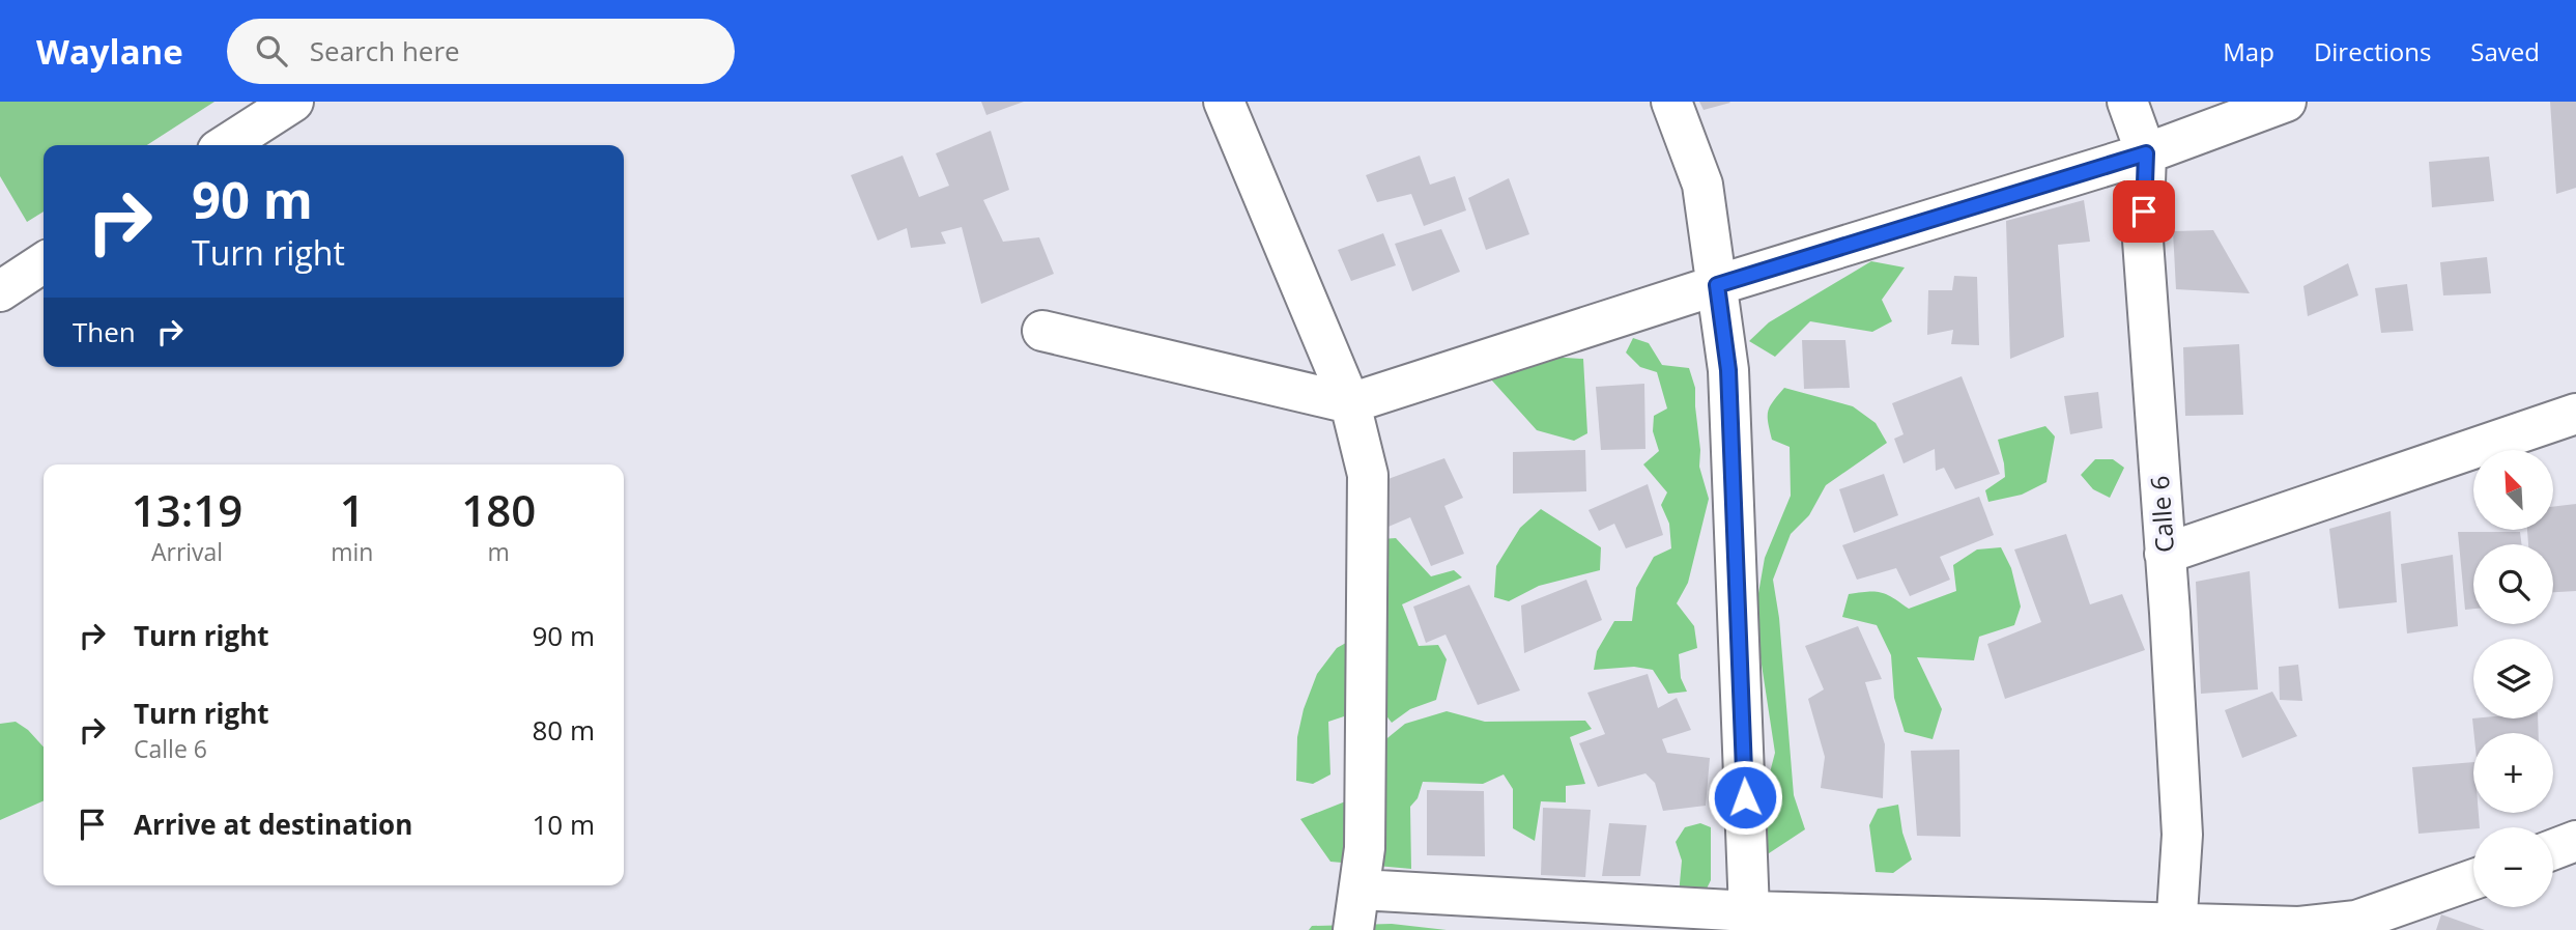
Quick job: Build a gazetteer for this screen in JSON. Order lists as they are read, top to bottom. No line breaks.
{"streets":{"street":["Calle 6"]},"north":"top left","page":{"header":"Waylane","search":"Search here","nav":["Map","Directions","Saved"],"turn":["90 m","Turn right"],"then":"Then","map_buttons":["+","−"],"eta":["13:19","Arrival","1","min","180","m"],"list":[{"name":"Turn right","value":"90 m"},{"name":"Turn right","note":"Calle 6","value":"80 m"},{"name":"Arrive at destination","value":"10 m"}]}}
